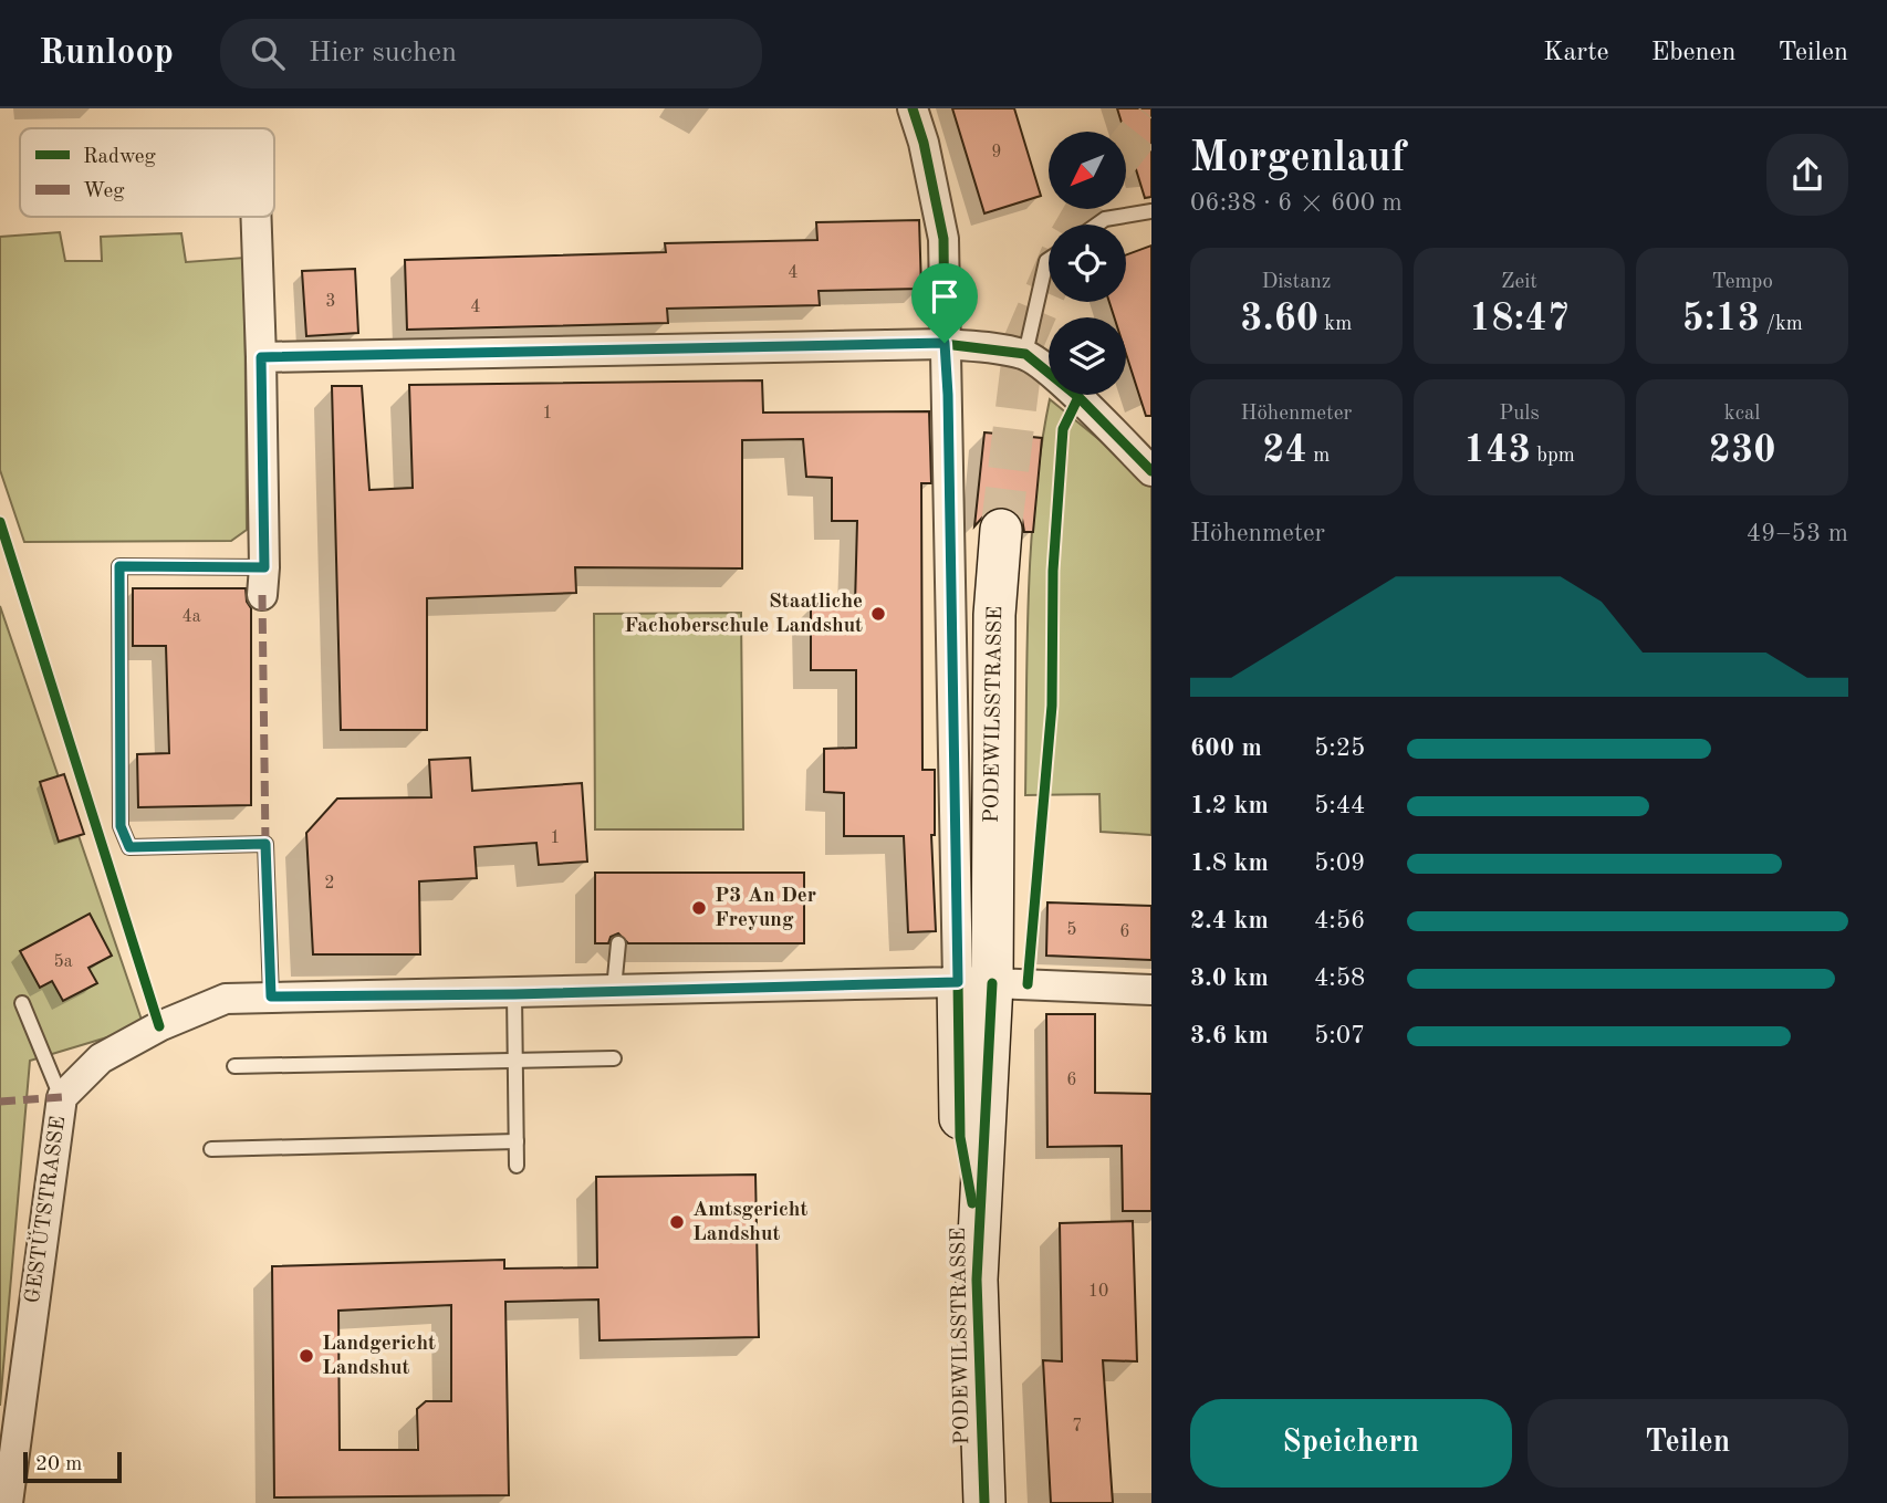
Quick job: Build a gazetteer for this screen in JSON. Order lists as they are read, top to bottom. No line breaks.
{"streets":{"main road":["PODEWILSSTRASSE"],"street":["GESTÜTSTRASSE"]},"crossings":[["PODEWILSSTRASSE","GESTÜTSTRASSE"]],"places":["Staatliche Fachoberschule Landshut","P3 An Der Freyung","Amtsgericht Landshut","Landgericht Landshut"],"house_numbers":["9","4","3","4","1","4a","1","2","5","6","5a","6","10","7"],"legend":["Radweg","Weg"],"scale_bar":"20 m","north":"bottom left","page":{"header":"Runloop","search":"Hier suchen","nav":["Karte","Ebenen","Teilen"],"heading":["Morgenlauf","06:38 · 6 × 600 m"],"stats":[["Distanz","3.60 km"],["Zeit","18:47"],["Tempo","5:13 /km"],["Höhenmeter","24 m"],["Puls","143 bpm"],["kcal","230"]],"chart":["Höhenmeter","49–53 m"],"list":[{"name":"600 m","note":"5:25"},{"name":"1.2 km","note":"5:44"},{"name":"1.8 km","note":"5:09"},{"name":"2.4 km","note":"4:56"},{"name":"3.0 km","note":"4:58"},{"name":"3.6 km","note":"5:07"}],"buttons":["Speichern","Teilen"],"scale":"20 m"}}
